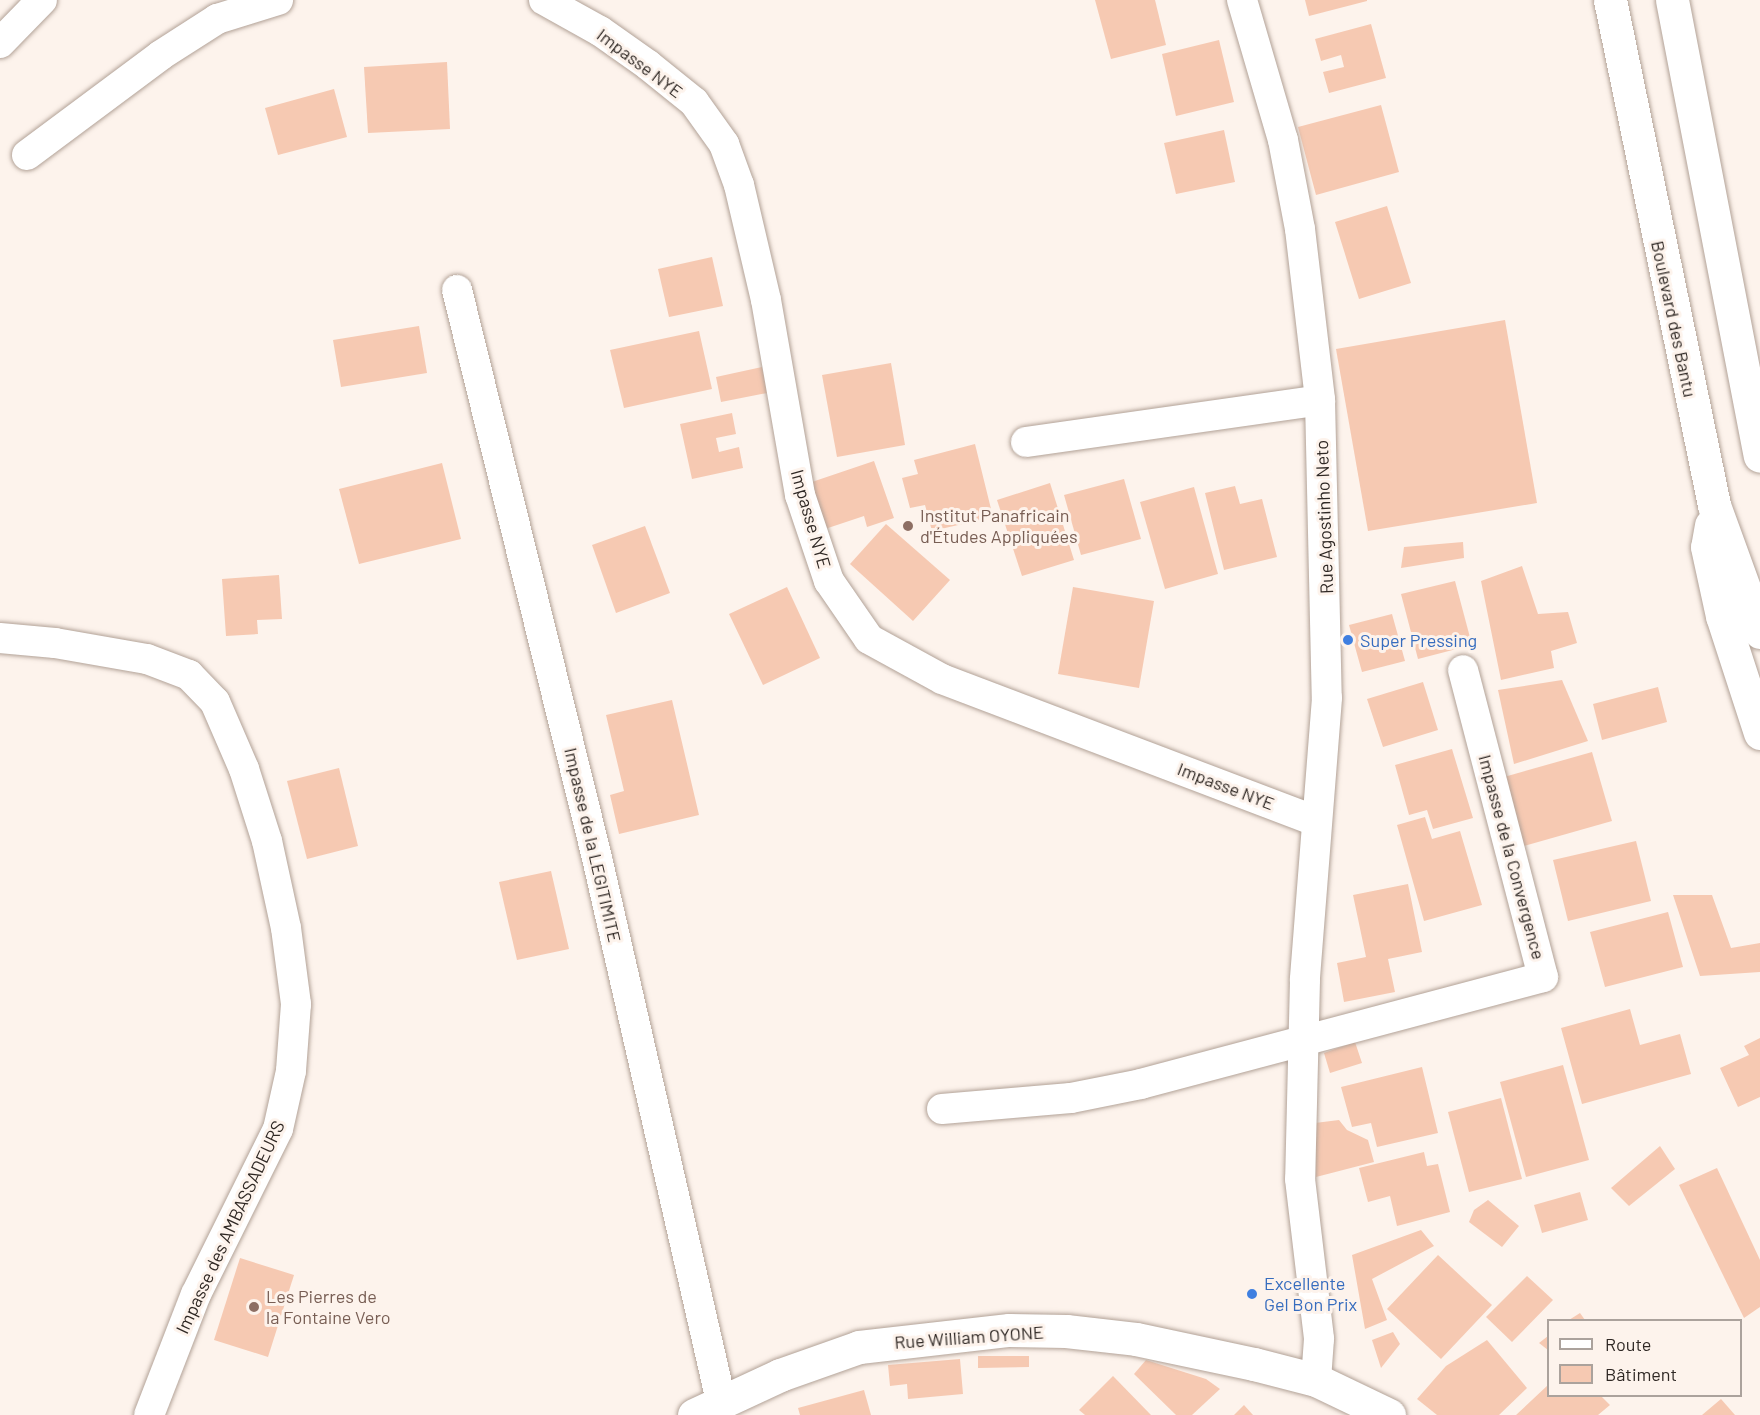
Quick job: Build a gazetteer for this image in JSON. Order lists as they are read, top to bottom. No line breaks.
{"streets":{"main road":["Boulevard des Bantu","Rue William OYONE"],"street":["Impasse NYE","Rue Agostinho Neto","Impasse de la LEGITIMITE","Impasse de la Convergence","Impasse des AMBASSADEURS"]},"crossings":[["Impasse NYE","Rue Agostinho Neto"],["Rue Agostinho Neto","Impasse de la Convergence"],["Rue Agostinho Neto","Rue William OYONE"],["Impasse de la LEGITIMITE","Rue William OYONE"]],"places":["Institut Panafricain d'Études Appliquées","Super Pressing","Excellente Gel Bon Prix","Les Pierres de la Fontaine Vero"],"legend":["Route","Bâtiment"]}
